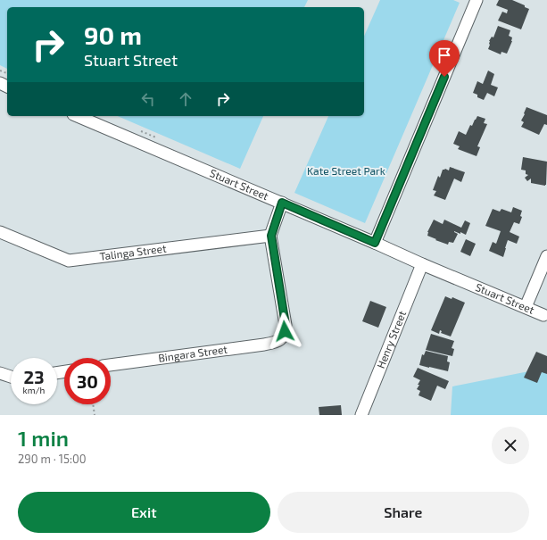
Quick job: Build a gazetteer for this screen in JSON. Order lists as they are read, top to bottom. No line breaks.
{"streets":{"street":["Stuart Street","Talinga Street","Henry Street","Bingara Street"]},"crossings":[["Stuart Street","Henry Street"],["Talinga Street","Bingara Street"]],"parks":["Kate Street Park"],"page":{"turn":["90 m","Stuart Street"],"speed":"23 km/h","limit":"30","heading":["1 min","290 m · 15:00"],"buttons":["Exit","Share"]}}
